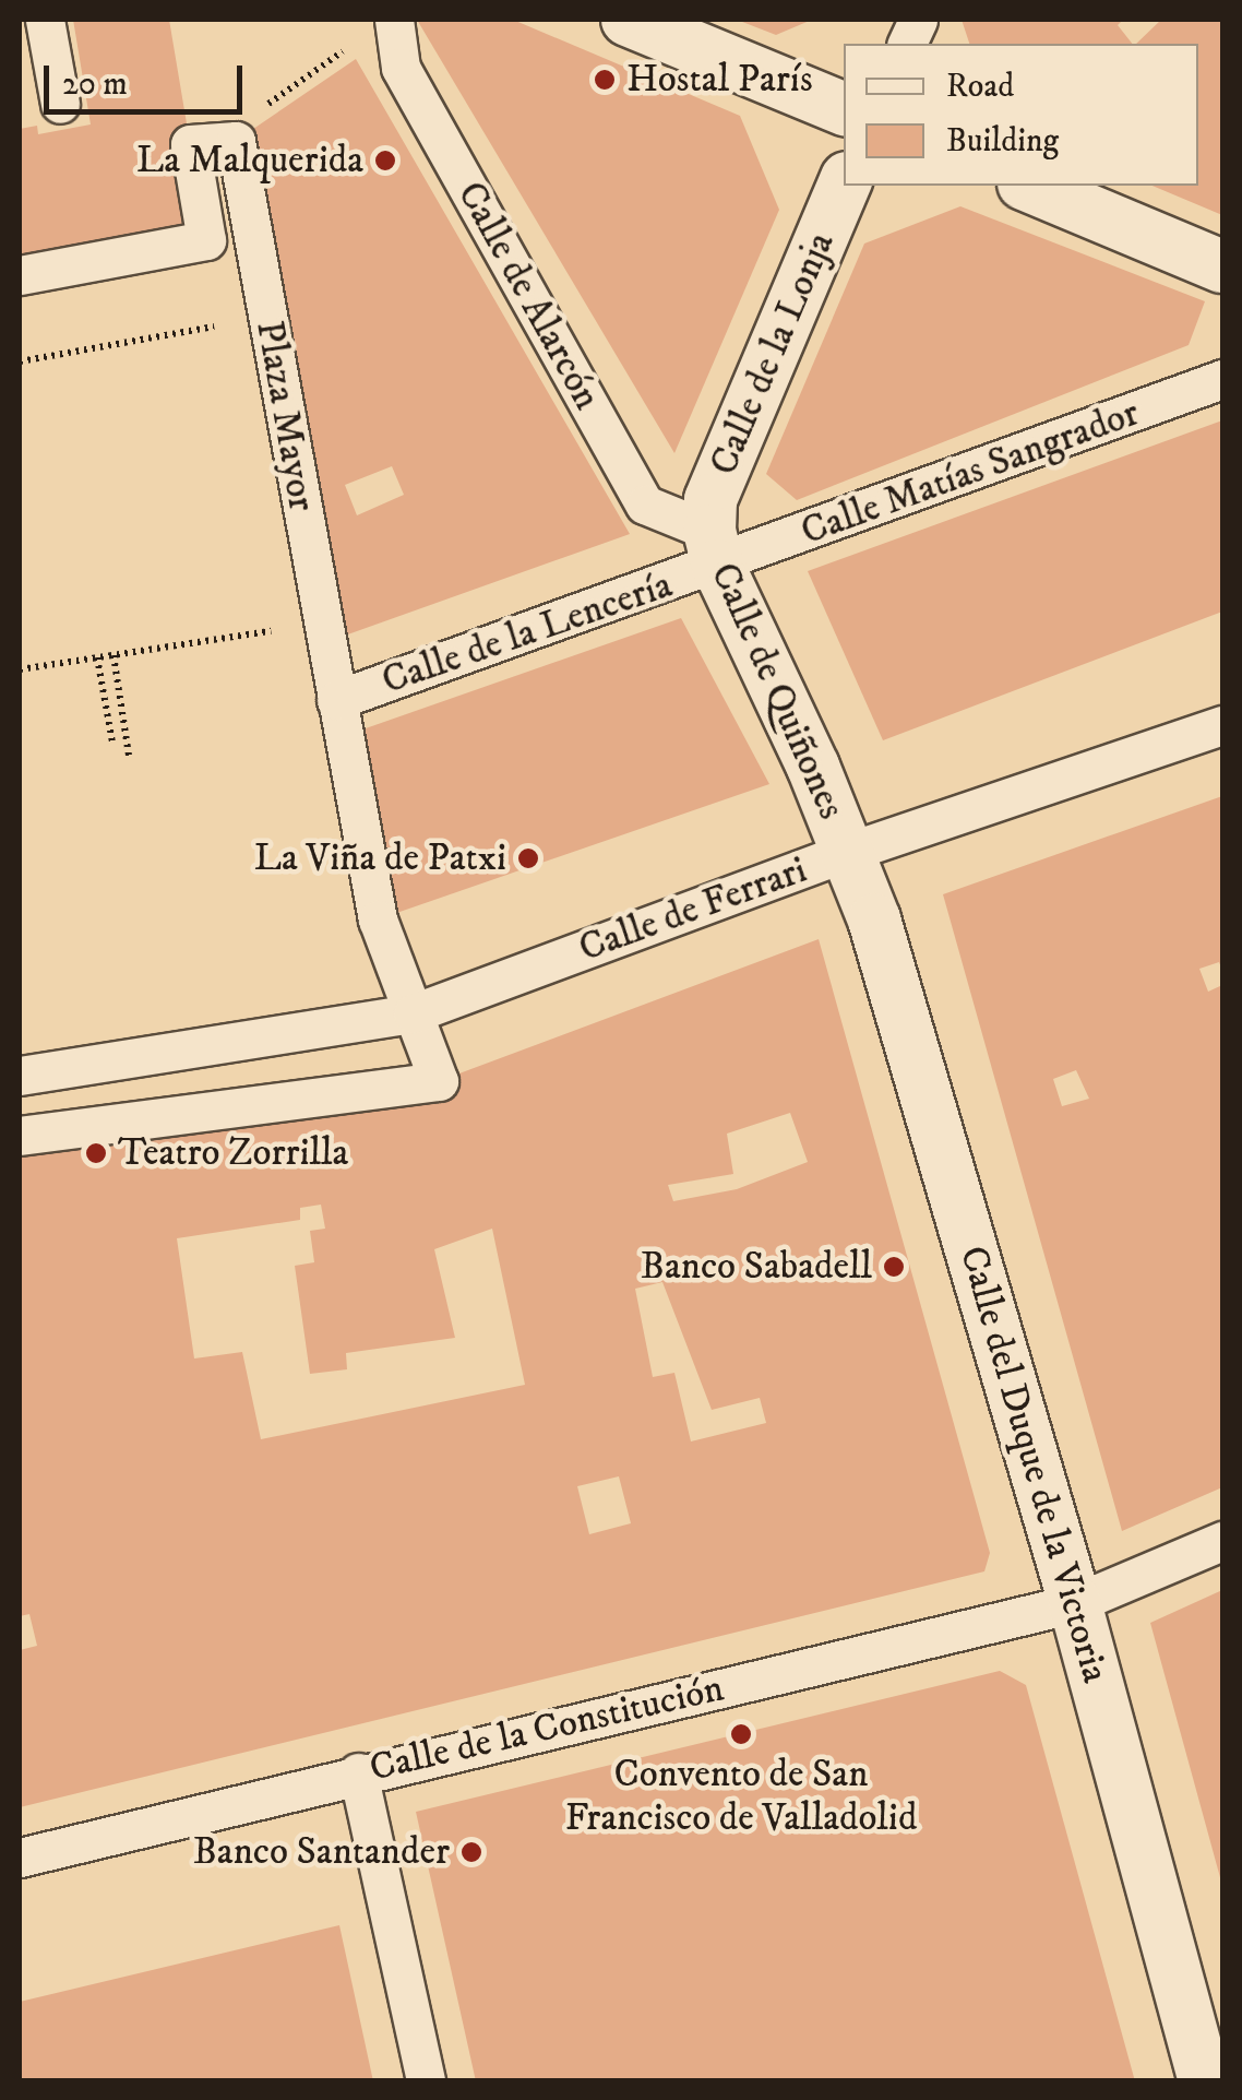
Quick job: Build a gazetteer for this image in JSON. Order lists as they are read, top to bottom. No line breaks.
{"streets":{"street":["Calle de Alarcón","Calle de la Lonja","Plaza Mayor","Calle Matías Sangrador","Calle de la Lencería","Calle de Quiñones","Calle de Ferrari","Calle del Duque de la Victoria","Calle de la Constitución"]},"crossings":[["Calle de Alarcón","Calle de la Lonja"],["Calle de Alarcón","Calle Matías Sangrador"],["Calle de Alarcón","Calle de la Lencería"],["Calle de Alarcón","Calle de Quiñones"],["Calle de la Lonja","Calle Matías Sangrador"],["Calle de la Lonja","Calle de la Lencería"],["Calle de la Lonja","Calle de Quiñones"],["Plaza Mayor","Calle de la Lencería"],["Plaza Mayor","Calle de Ferrari"],["Calle Matías Sangrador","Calle de la Lencería"],["Calle Matías Sangrador","Calle de Quiñones"],["Calle de la Lencería","Calle de Quiñones"],["Calle de Quiñones","Calle de Ferrari"],["Calle de Quiñones","Calle del Duque de la Victoria"],["Calle de Ferrari","Calle del Duque de la Victoria"],["Calle del Duque de la Victoria","Calle de la Constitución"]],"places":["Hostal París","La Malquerida","La Viña de Patxi","Teatro Zorrilla","Banco Sabadell","Convento de San Francisco de Valladolid","Banco Santander"],"legend":["Road","Building"],"scale_bar":"20 m"}
